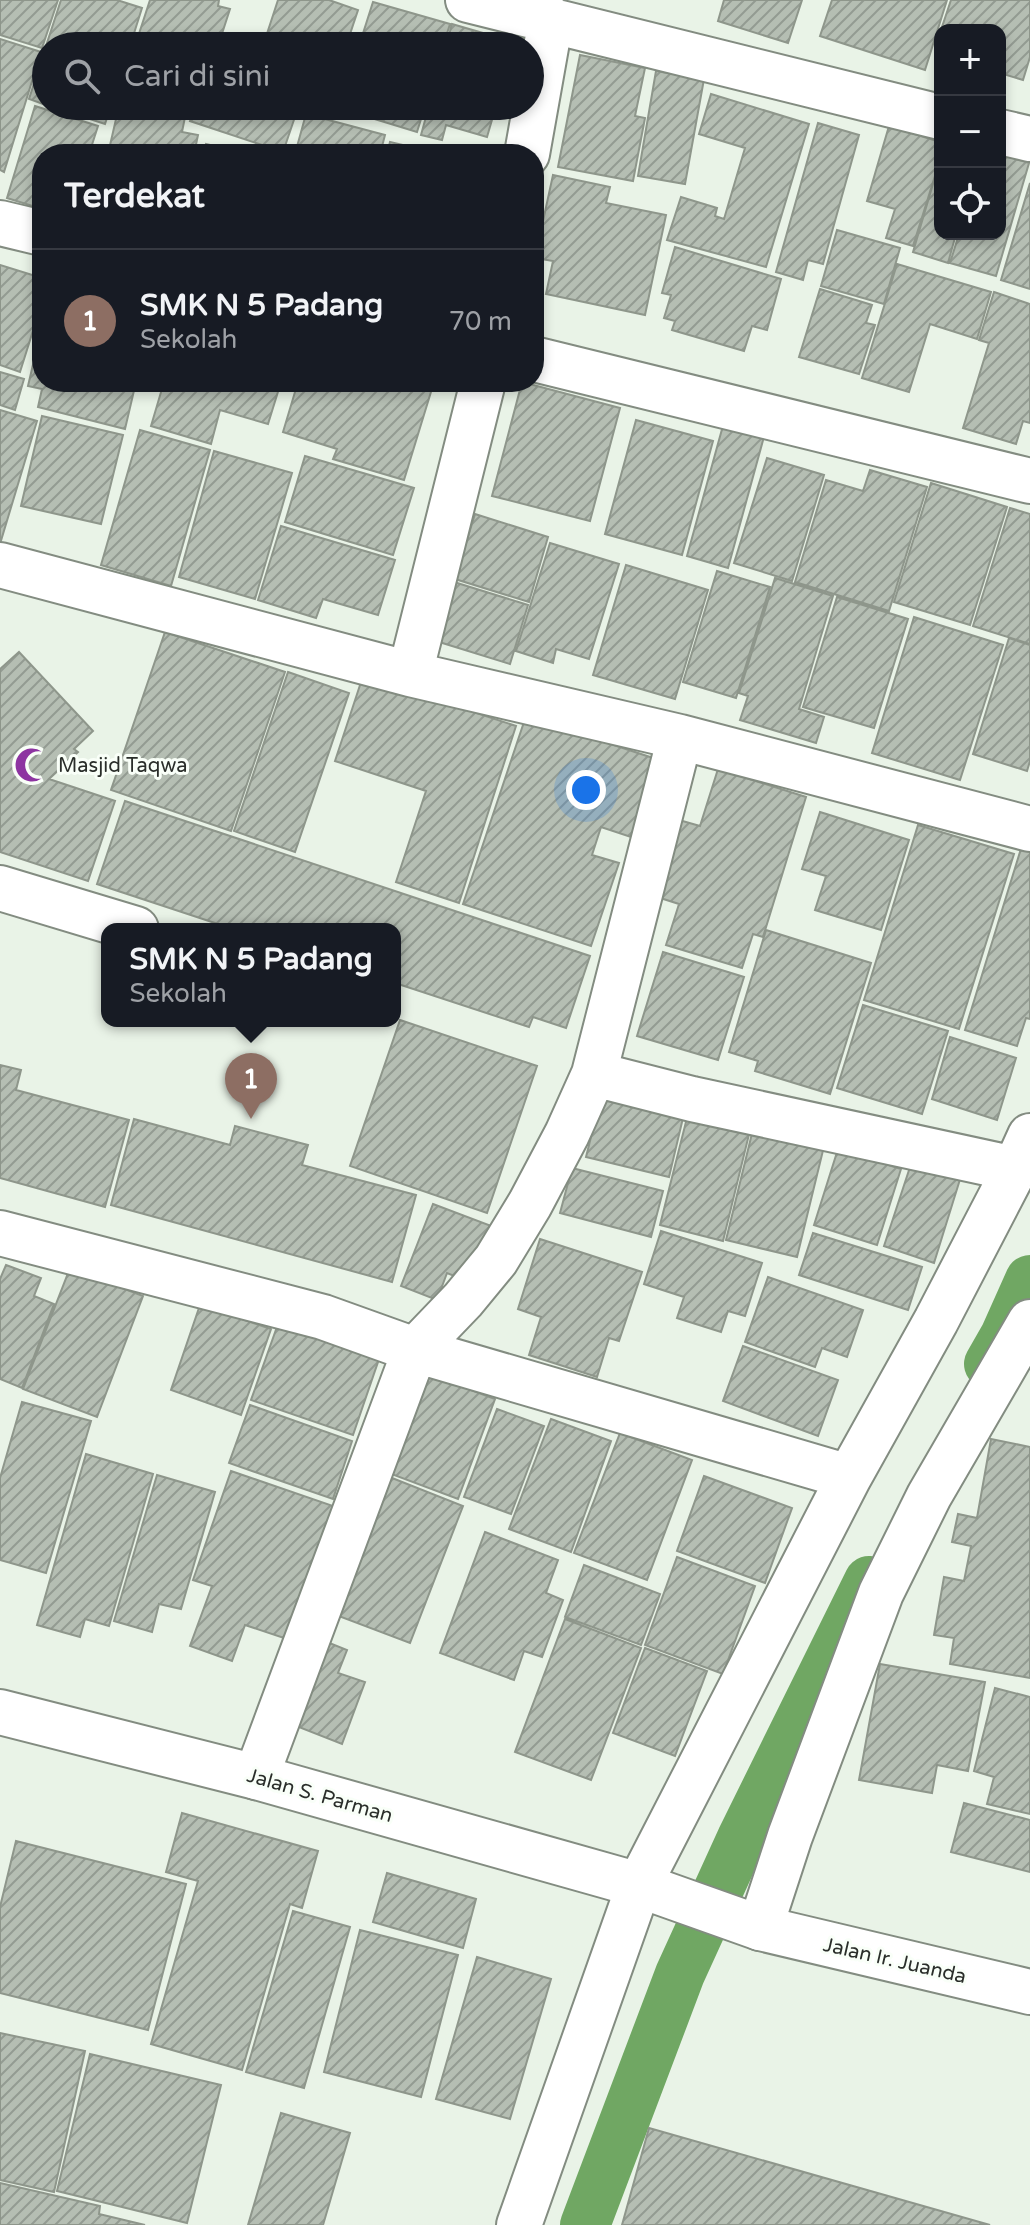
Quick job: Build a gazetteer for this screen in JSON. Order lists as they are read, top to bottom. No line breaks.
{"streets":{"street":["Jalan S. Parman","Jalan Ir. Juanda"]},"crossings":[["Jalan S. Parman","Jalan Ir. Juanda"]],"places":{"mosque":["Masjid Taqwa"]},"page":{"map_buttons":["+","−"],"search":"Cari di sini","heading":"Terdekat","list":[{"mark":"1","name":"SMK N 5 Padang","note":"Sekolah","value":"70 m"}],"popup":["SMK N 5 Padang","Sekolah"],"pins":"1"}}
